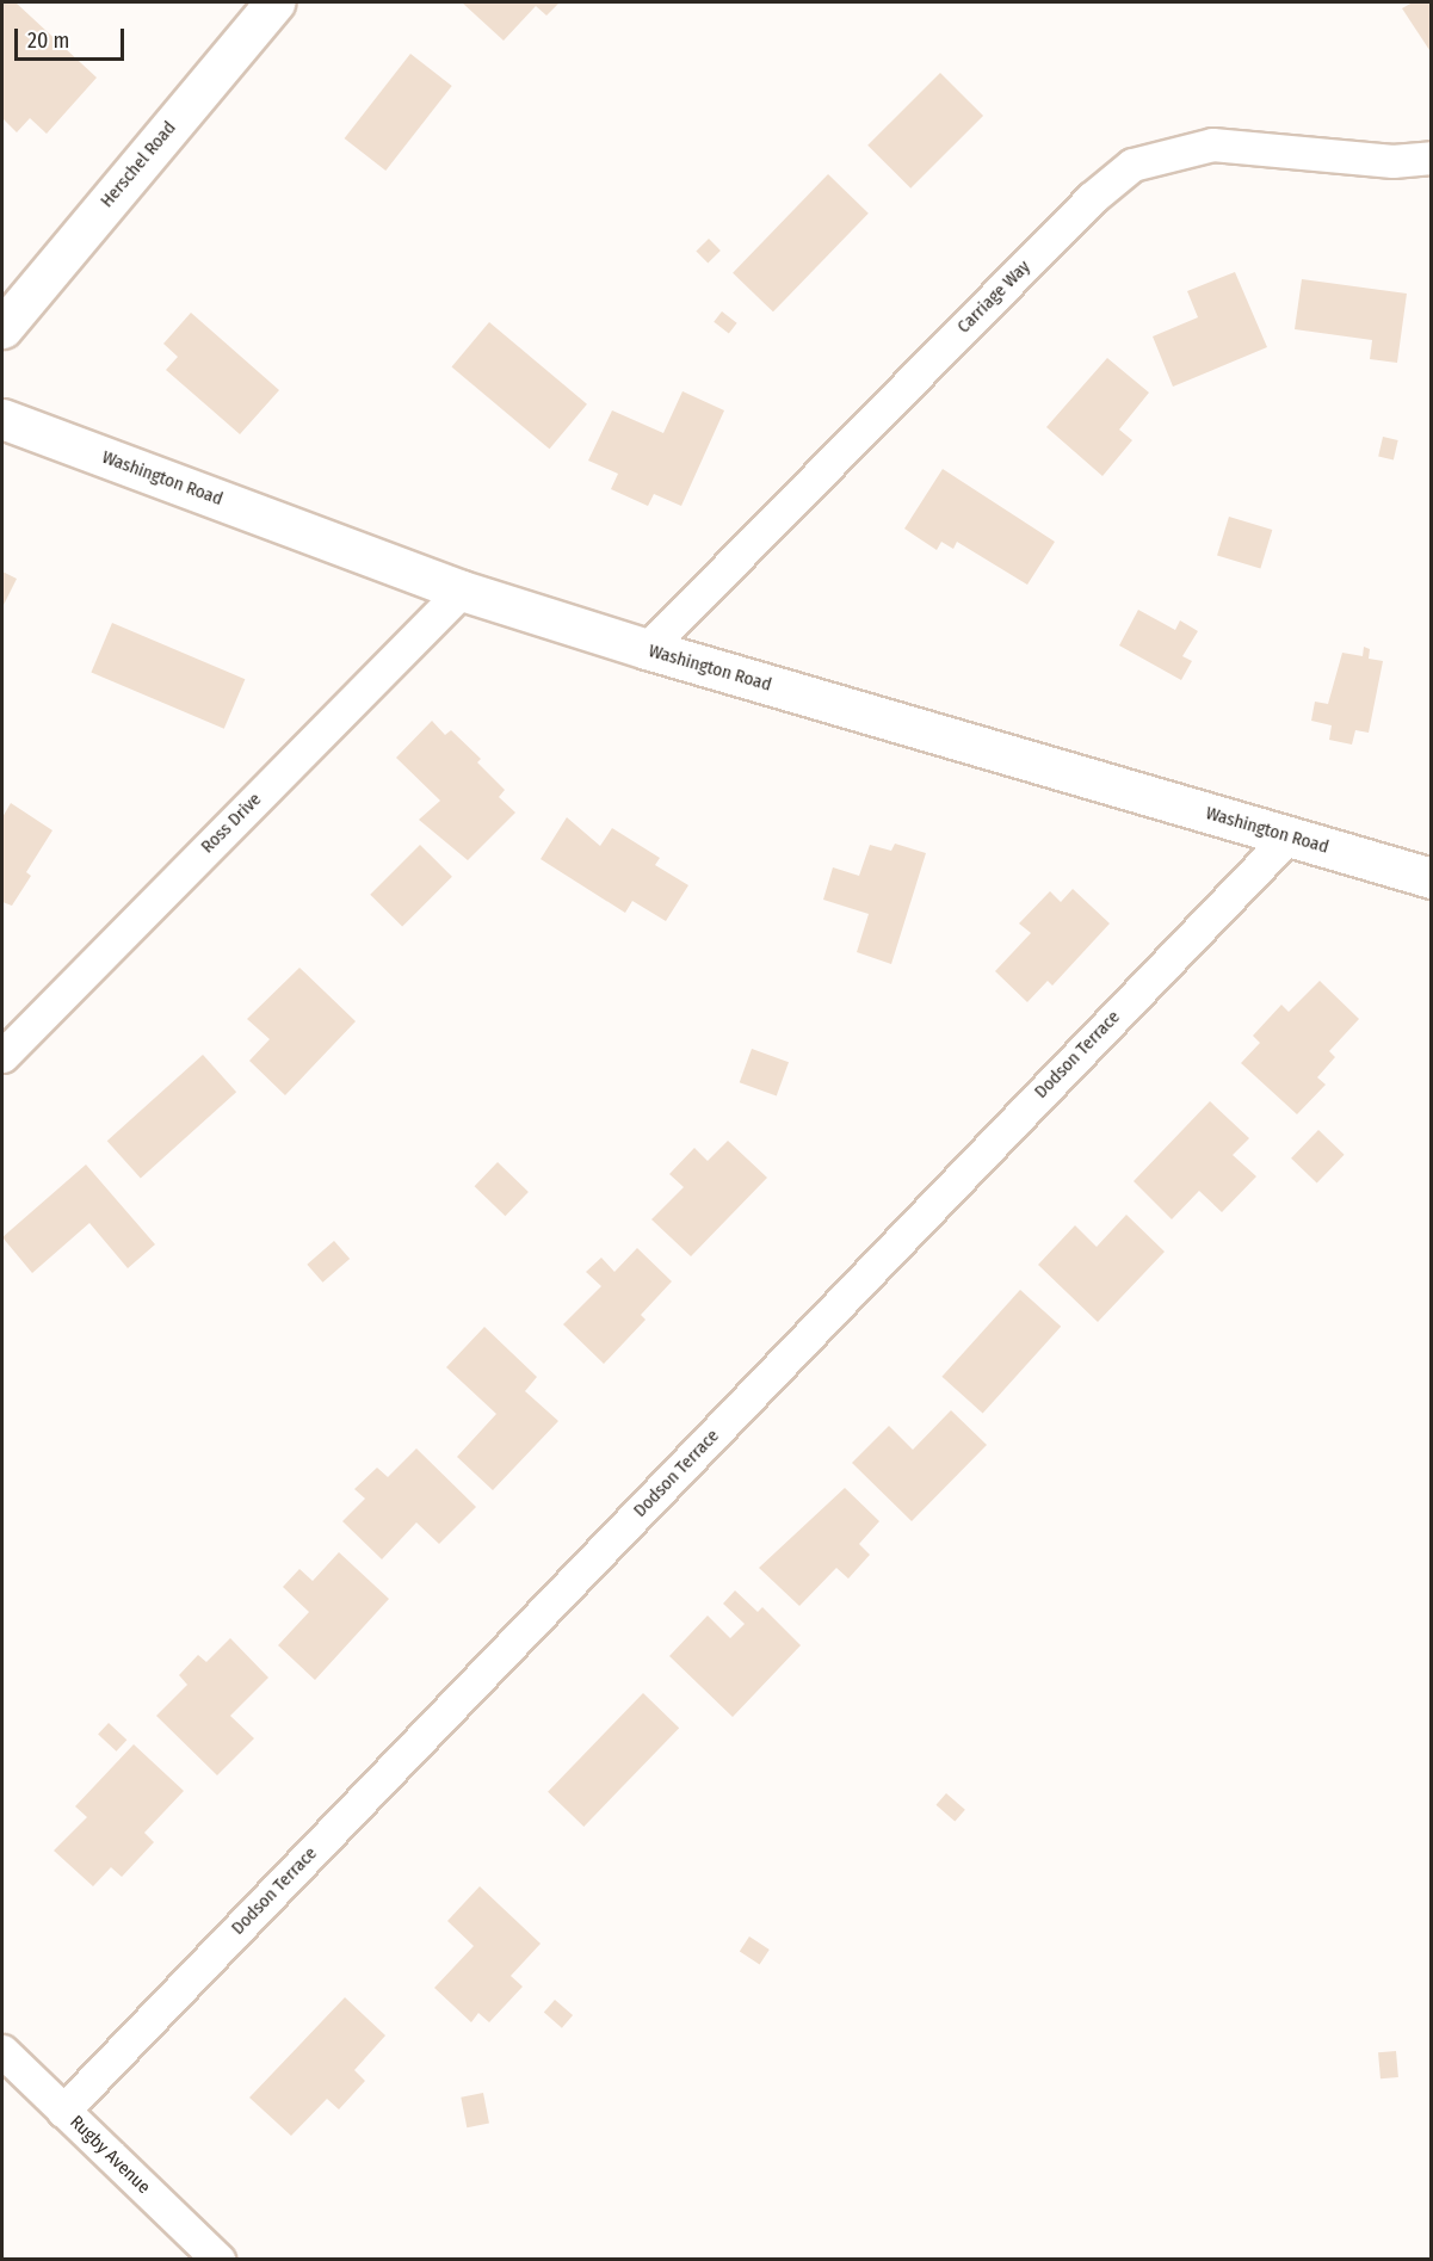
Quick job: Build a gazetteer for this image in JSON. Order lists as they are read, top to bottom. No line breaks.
{"streets":{"street":["Herschel Road","Carriage Way","Washington Road","Ross Drive","Dodson Terrace","Rugby Avenue"]},"crossings":[["Carriage Way","Washington Road"],["Washington Road","Ross Drive"],["Washington Road","Dodson Terrace"],["Dodson Terrace","Rugby Avenue"]],"scale_bar":"20 m"}
